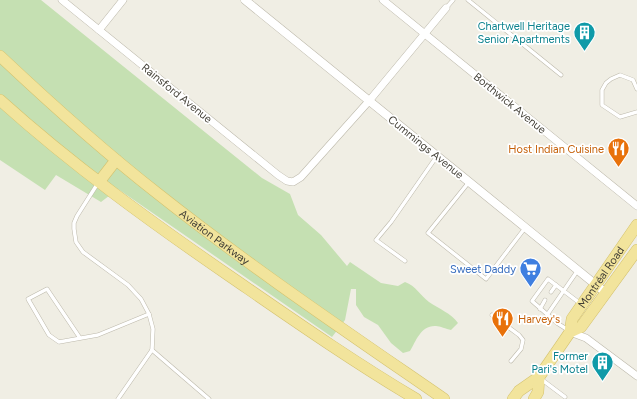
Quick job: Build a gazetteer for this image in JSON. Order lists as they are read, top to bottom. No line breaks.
{"streets":{"main road":["Aviation Parkway","Montréal Road"],"street":["Rainsford Avenue","Borthwick Avenue","Cummings Avenue"]},"crossings":[["Rainsford Avenue","Cummings Avenue"],["Cummings Avenue","Montréal Road"]],"places":{"building":["Chartwell Heritage Senior Apartments","Former Pari's Motel"],"restaurant":["Host Indian Cuisine","Harvey's"],"supermarket":["Sweet Daddy"]}}
